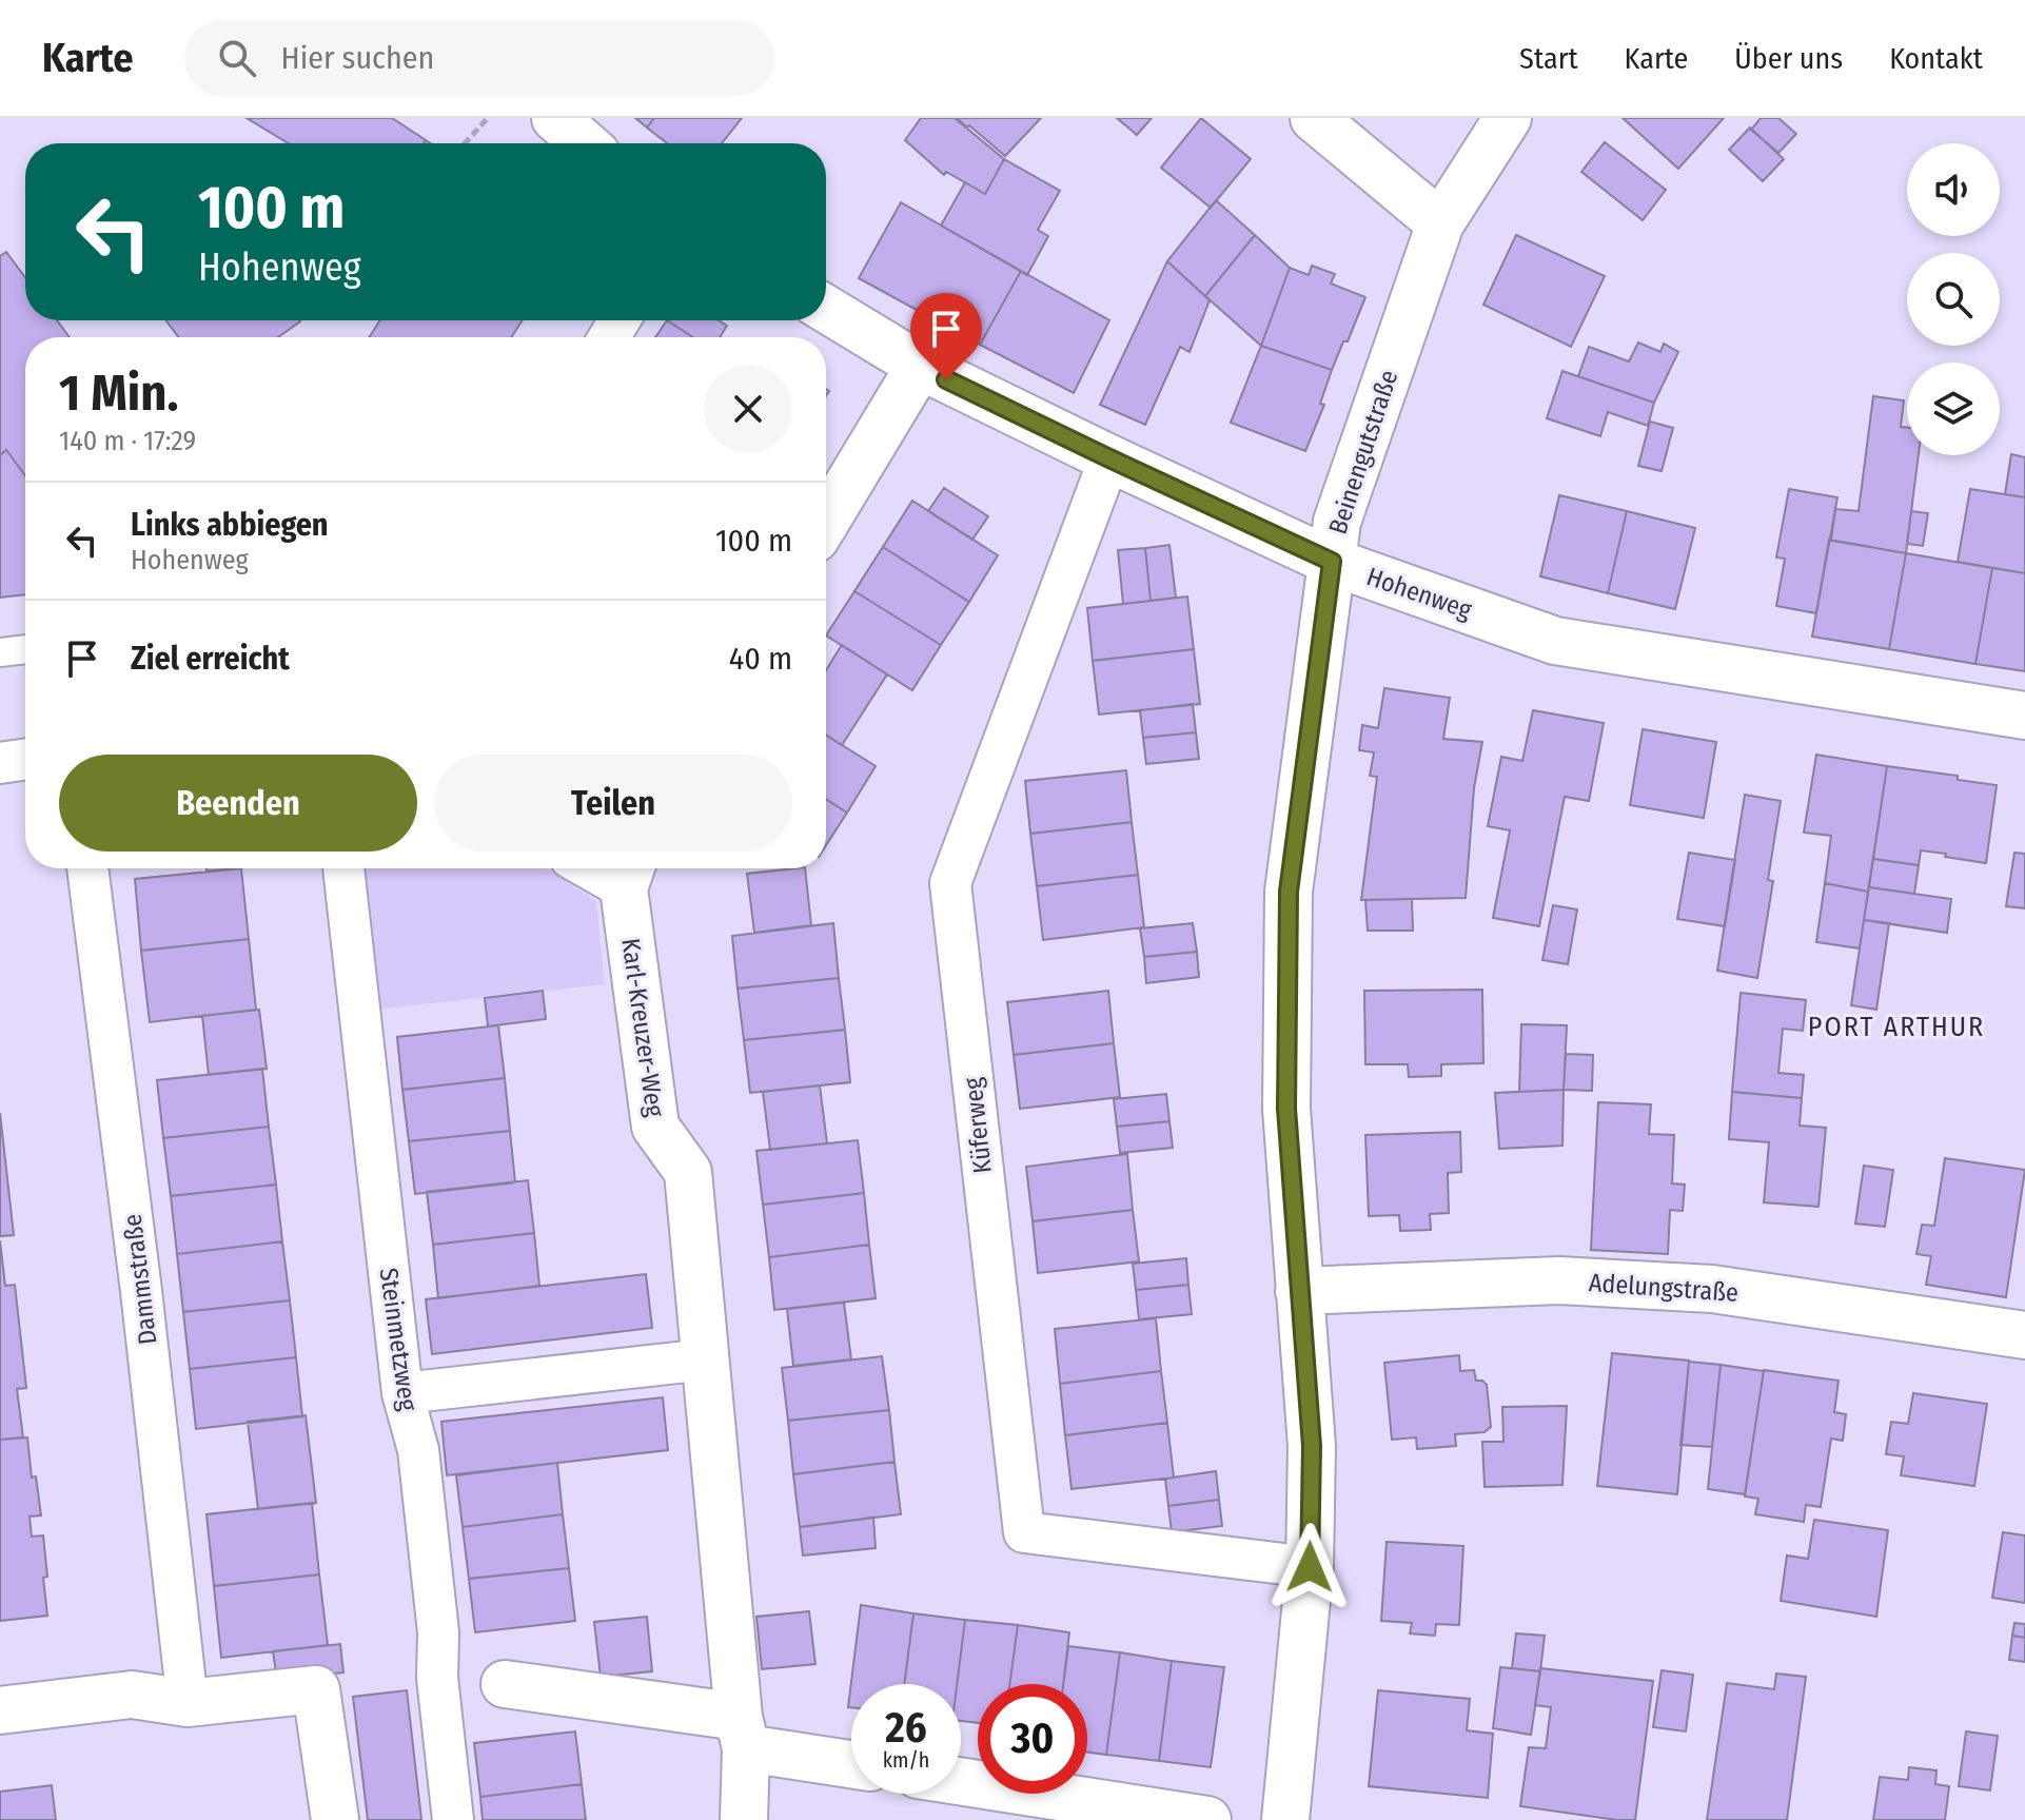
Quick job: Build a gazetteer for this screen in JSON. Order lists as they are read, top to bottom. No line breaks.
{"streets":{"street":["Beinengutstraße","Hohenweg","Karl-Kreuzer-Weg","Küferweg","Dammstraße","Adelungstraße","Steinmetzweg"]},"crossings":[["Beinengutstraße","Hohenweg"],["Beinengutstraße","Küferweg"],["Beinengutstraße","Adelungstraße"],["Hohenweg","Küferweg"]],"districts":["PORT ARTHUR"],"page":{"header":"Karte","search":"Hier suchen","nav":["Start","Karte","Über uns","Kontakt"],"turn":["100 m","Hohenweg"],"heading":["1 Min.","140 m · 17:29"],"list":[{"name":"Links abbiegen","note":"Hohenweg","value":"100 m"},{"name":"Ziel erreicht","value":"40 m"}],"buttons":["Beenden","Teilen"],"speed":"26 km/h","limit":"30"}}
